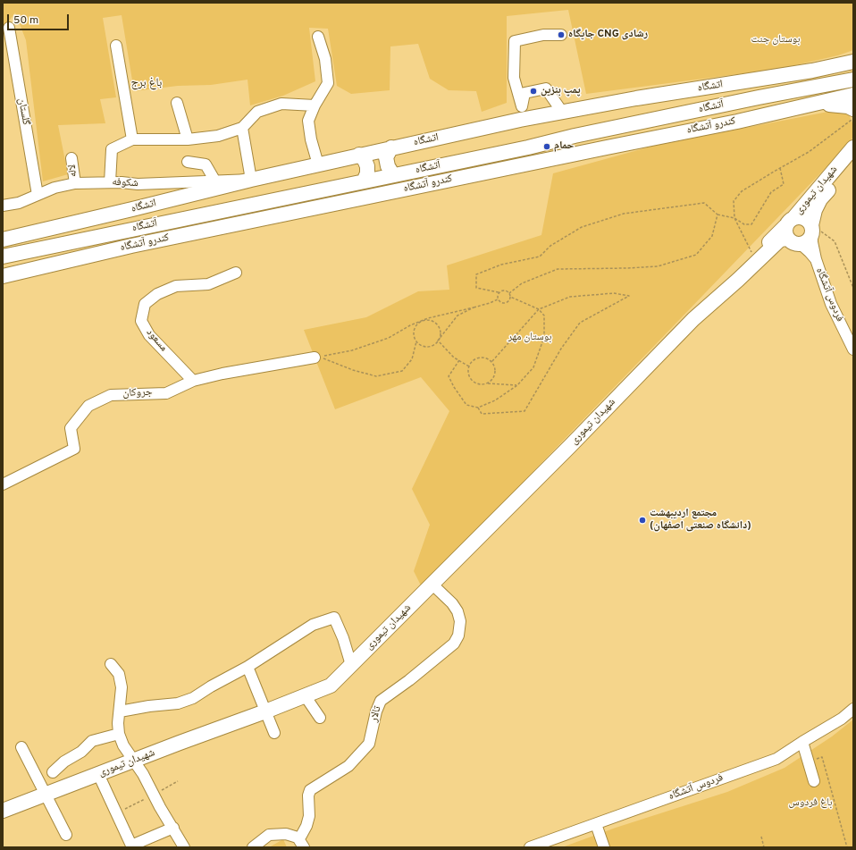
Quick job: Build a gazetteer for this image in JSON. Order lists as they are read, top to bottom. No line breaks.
{"streets":{"main road":["اتشگاه","آتشگاه","کندرو آتشگاه","شهیدان تیموری"],"street":["گلستان","لاله","شکوفه","فردوس آتشگاه","مسعود","جروکان","تالار"]},"crossings":[["اتشگاه","شکوفه"],["گلستان","شکوفه"],["لاله","شکوفه"],["شهیدان تیموری","تالار"],["مسعود","جروکان"]],"districts":["باغ برج"],"parks":["بوستان جنت","بوستان مهر","باغ فردوس"],"places":["جایگاه CNG رشادی","پمپ بنزین","حمام","مجتمع اردیبهشت (دانشگاه صنعتی اصفهان)"],"scale_bar":"50 m"}
